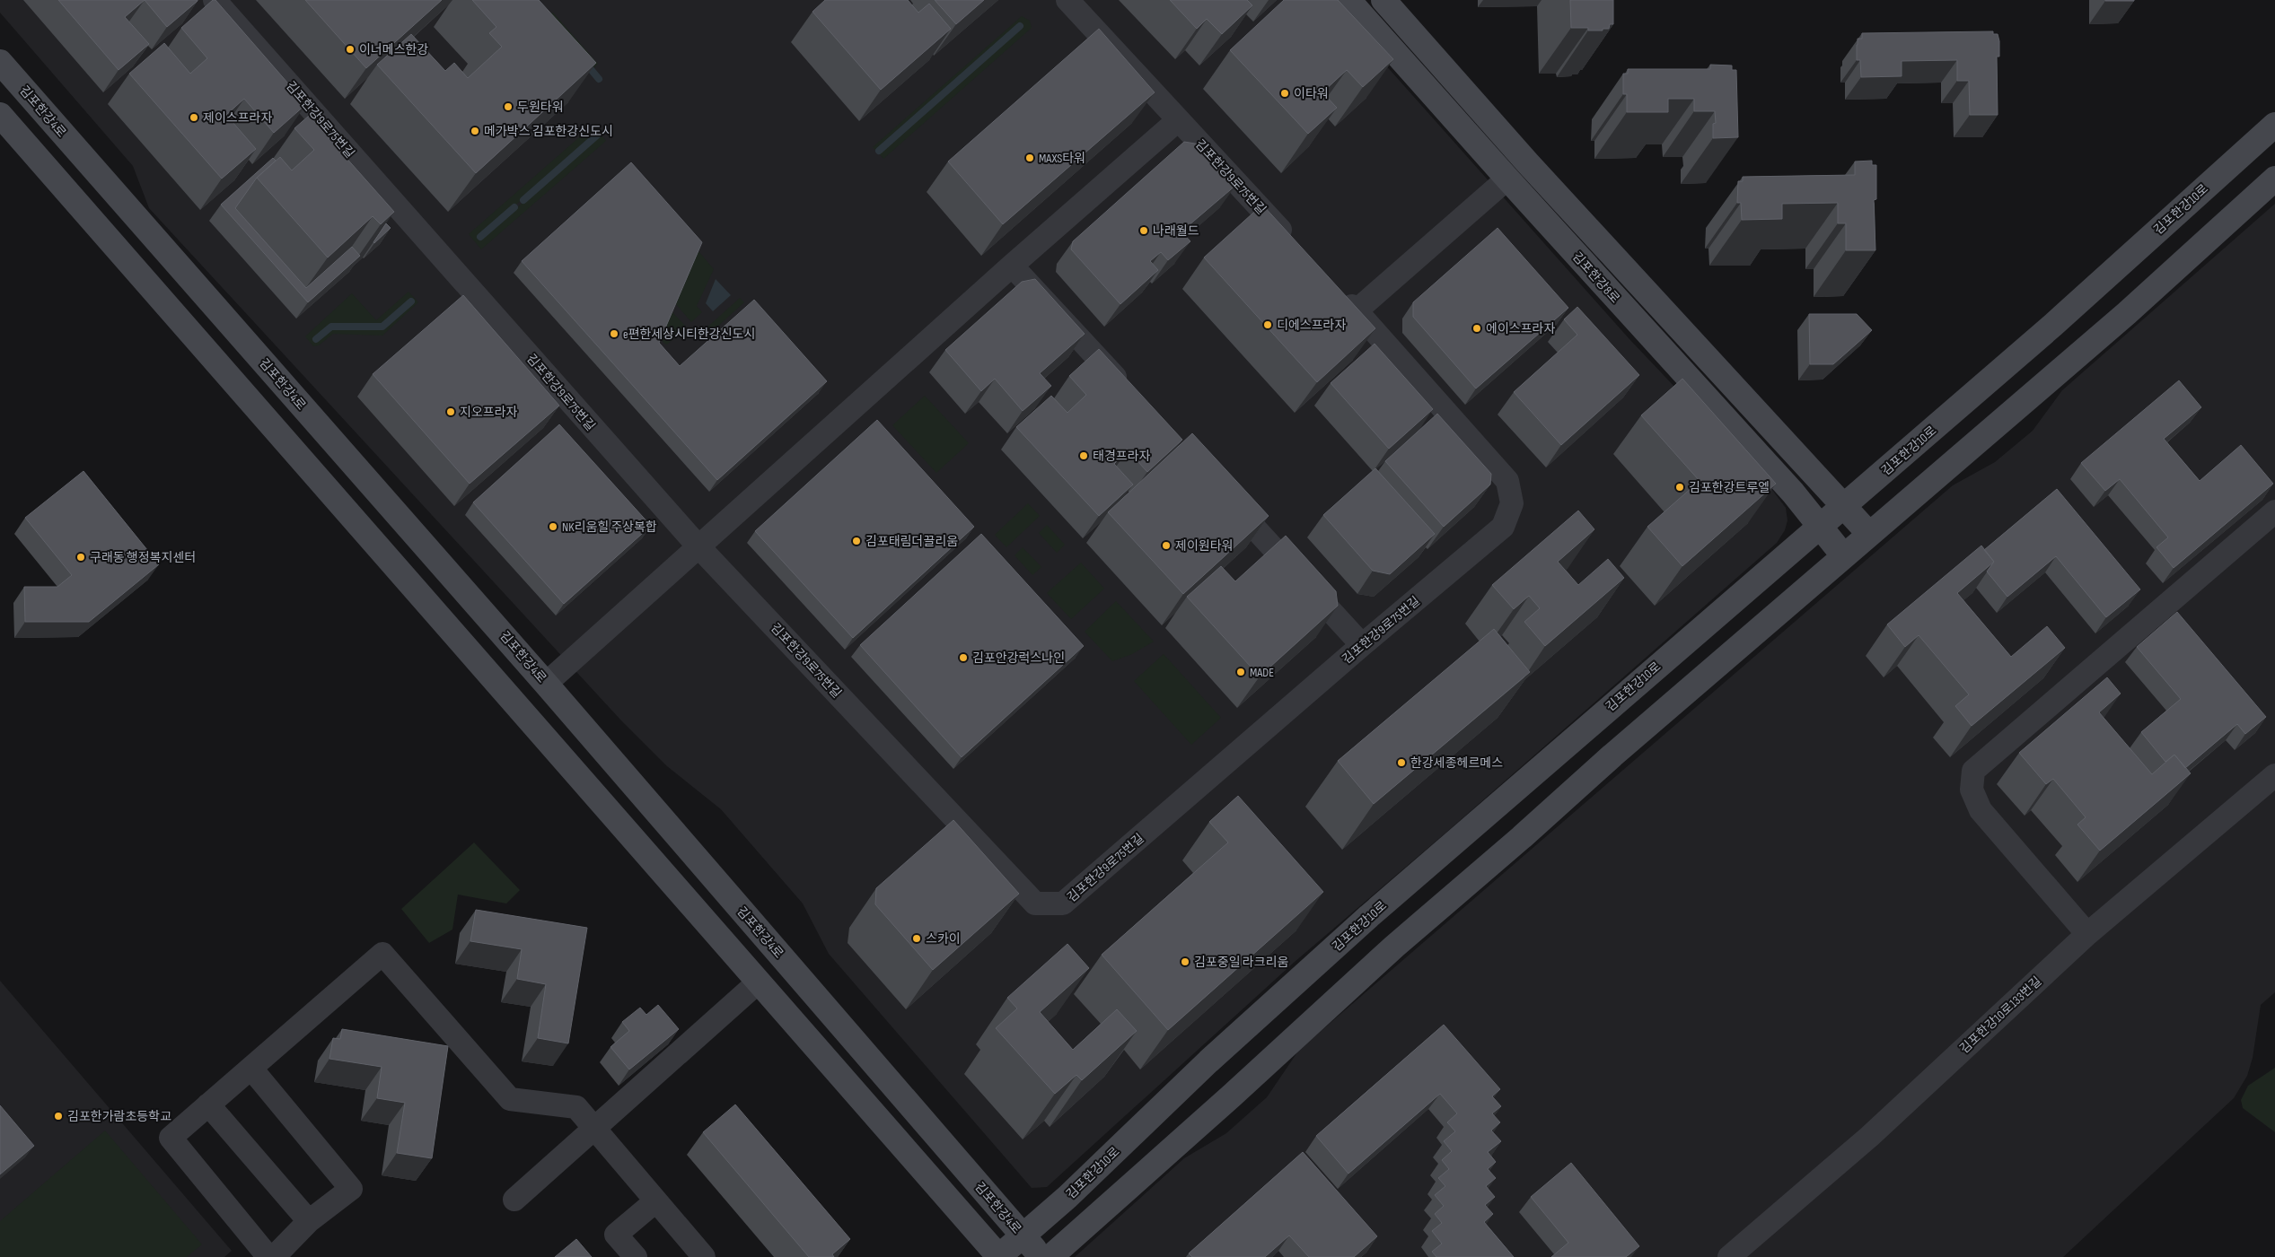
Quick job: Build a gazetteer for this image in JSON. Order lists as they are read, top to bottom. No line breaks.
{"streets":{"street":["김포한강4로","김포한강9로75번길","김포한강10로","김포한강8로","김포한강10로133번길"]},"crossings":[["김포한강4로","김포한강10로"],["김포한강10로","김포한강8로"]],"places":["이너메스한강","이타워","두원타워","제이스프라자","메가박스 김포한강신도시","MAXS타워","나래월드","디에스프라자","에이스프라자","e편한세상시티한강신도시","지오프라자","태경프라자","김포한강트루엘","NK리움힐 주상복합","김포태림더끌리움","제이원타워","구래동 행정복지센터","김포안강럭스나인","MADE","한강세종헤르메스","스카이","김포중일 라크리움","김포한가람초등학교"]}
